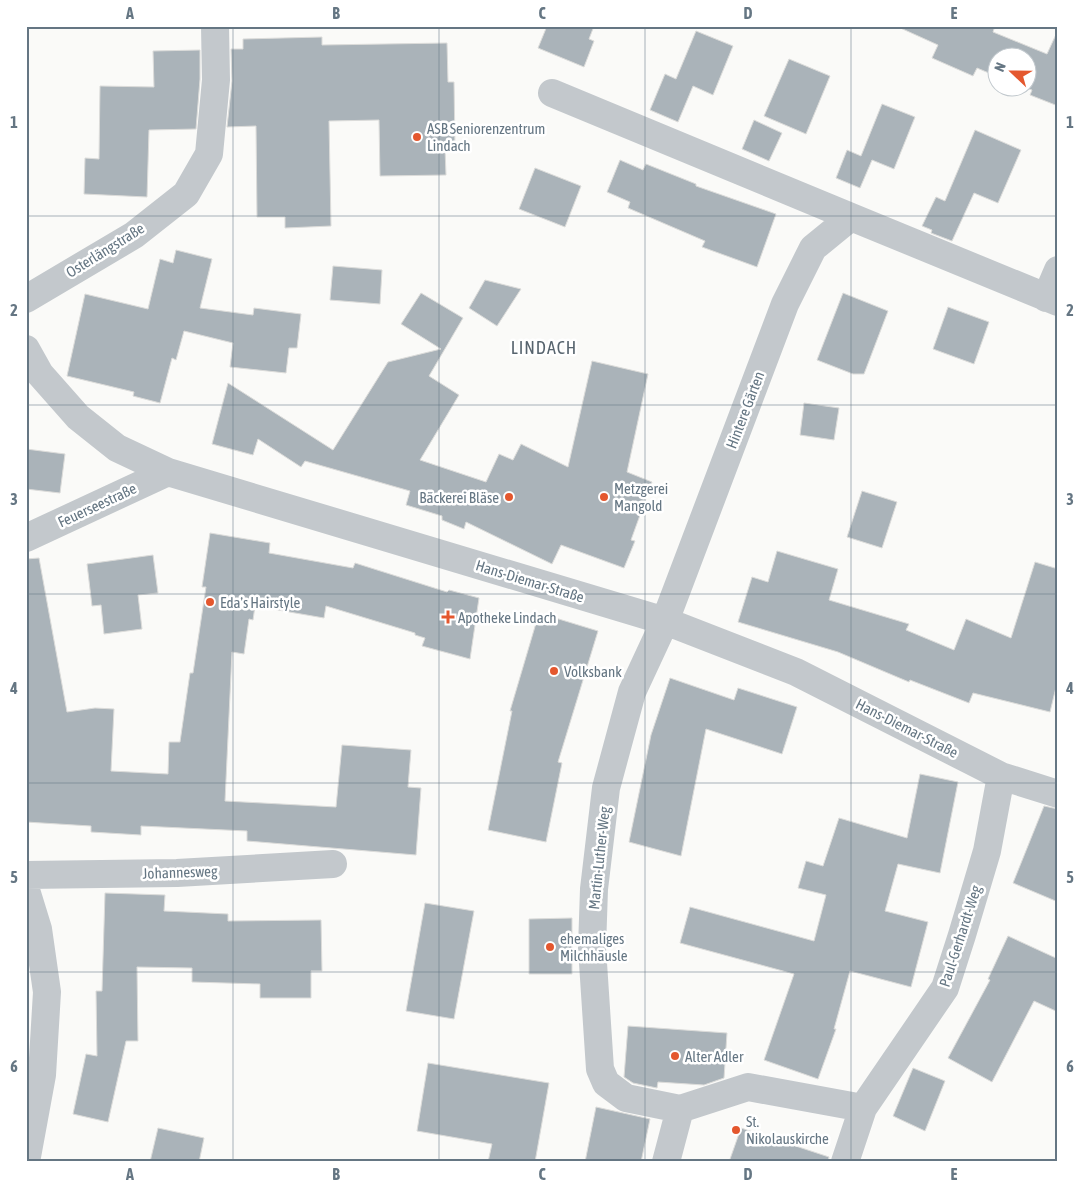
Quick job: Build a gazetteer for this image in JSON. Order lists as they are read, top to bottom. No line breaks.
{"streets":{"street":["Osterlängstraße","Hintere Gärten","Feuerseestraße","Hans-Diemar-Straße","Martin-Luther-Weg","Johannesweg","Paul-Gerhardt-Weg"]},"crossings":[["Hintere Gärten","Hans-Diemar-Straße"],["Hintere Gärten","Martin-Luther-Weg"],["Feuerseestraße","Hans-Diemar-Straße"],["Hans-Diemar-Straße","Martin-Luther-Weg"],["Hans-Diemar-Straße","Paul-Gerhardt-Weg"],["Martin-Luther-Weg","Paul-Gerhardt-Weg"]],"districts":["LINDACH"],"places":{"other":["ASB Seniorenzentrum Lindach","Bäckerei Bläse","Metzgerei Mangold","Eda's Hairstyle","Volksbank","ehemaliges Milchhäusle","Alter Adler","St. Nikolauskirche"],"health":["Apotheke Lindach"]},"north":"left","grid":{"columns":["A","B","C","D","E"],"rows":["1","2","3","4","5","6"]}}
